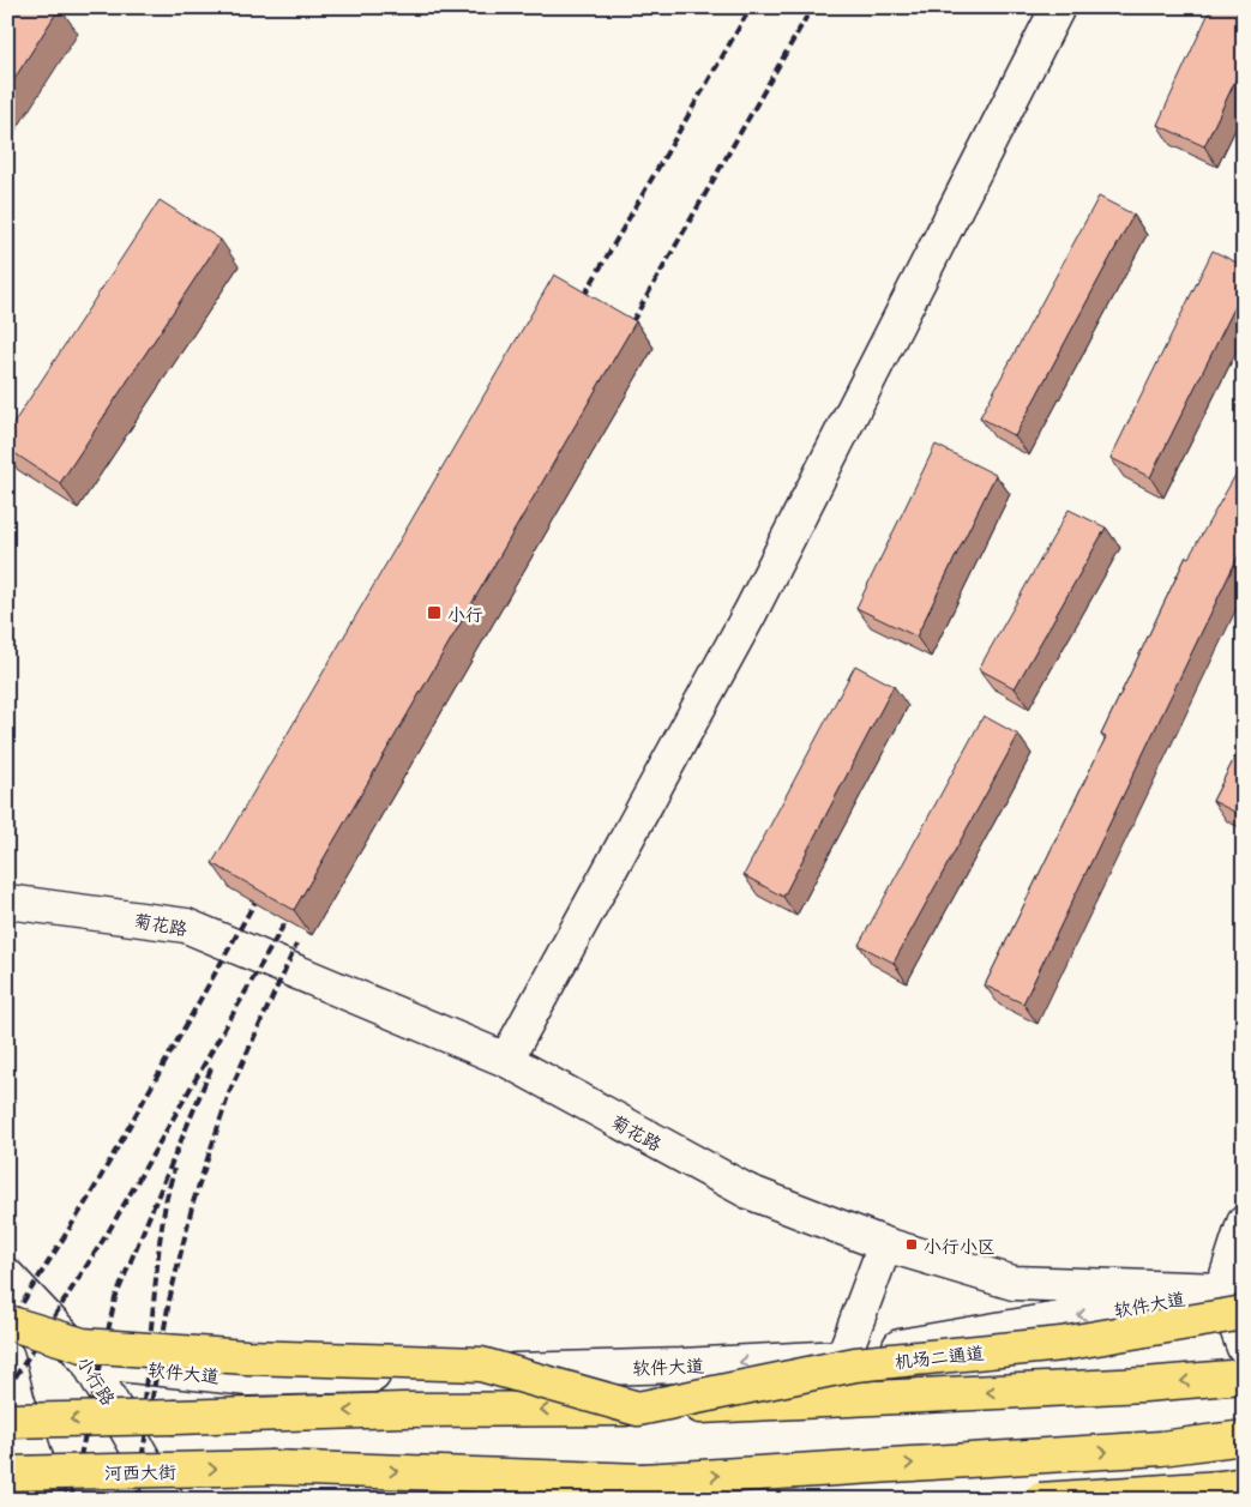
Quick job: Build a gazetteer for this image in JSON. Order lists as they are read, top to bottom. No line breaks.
{"streets":{"main road":["机场二通道","河西大街"],"street":["菊花路","软件大道","小行路"]},"crossings":[["菊花路","软件大道"],["菊花路","机场二通道"],["软件大道","机场二通道"],["软件大道","小行路"]],"one_way":["软件大道"],"places":{"transit":["小行","小行小区"]}}
